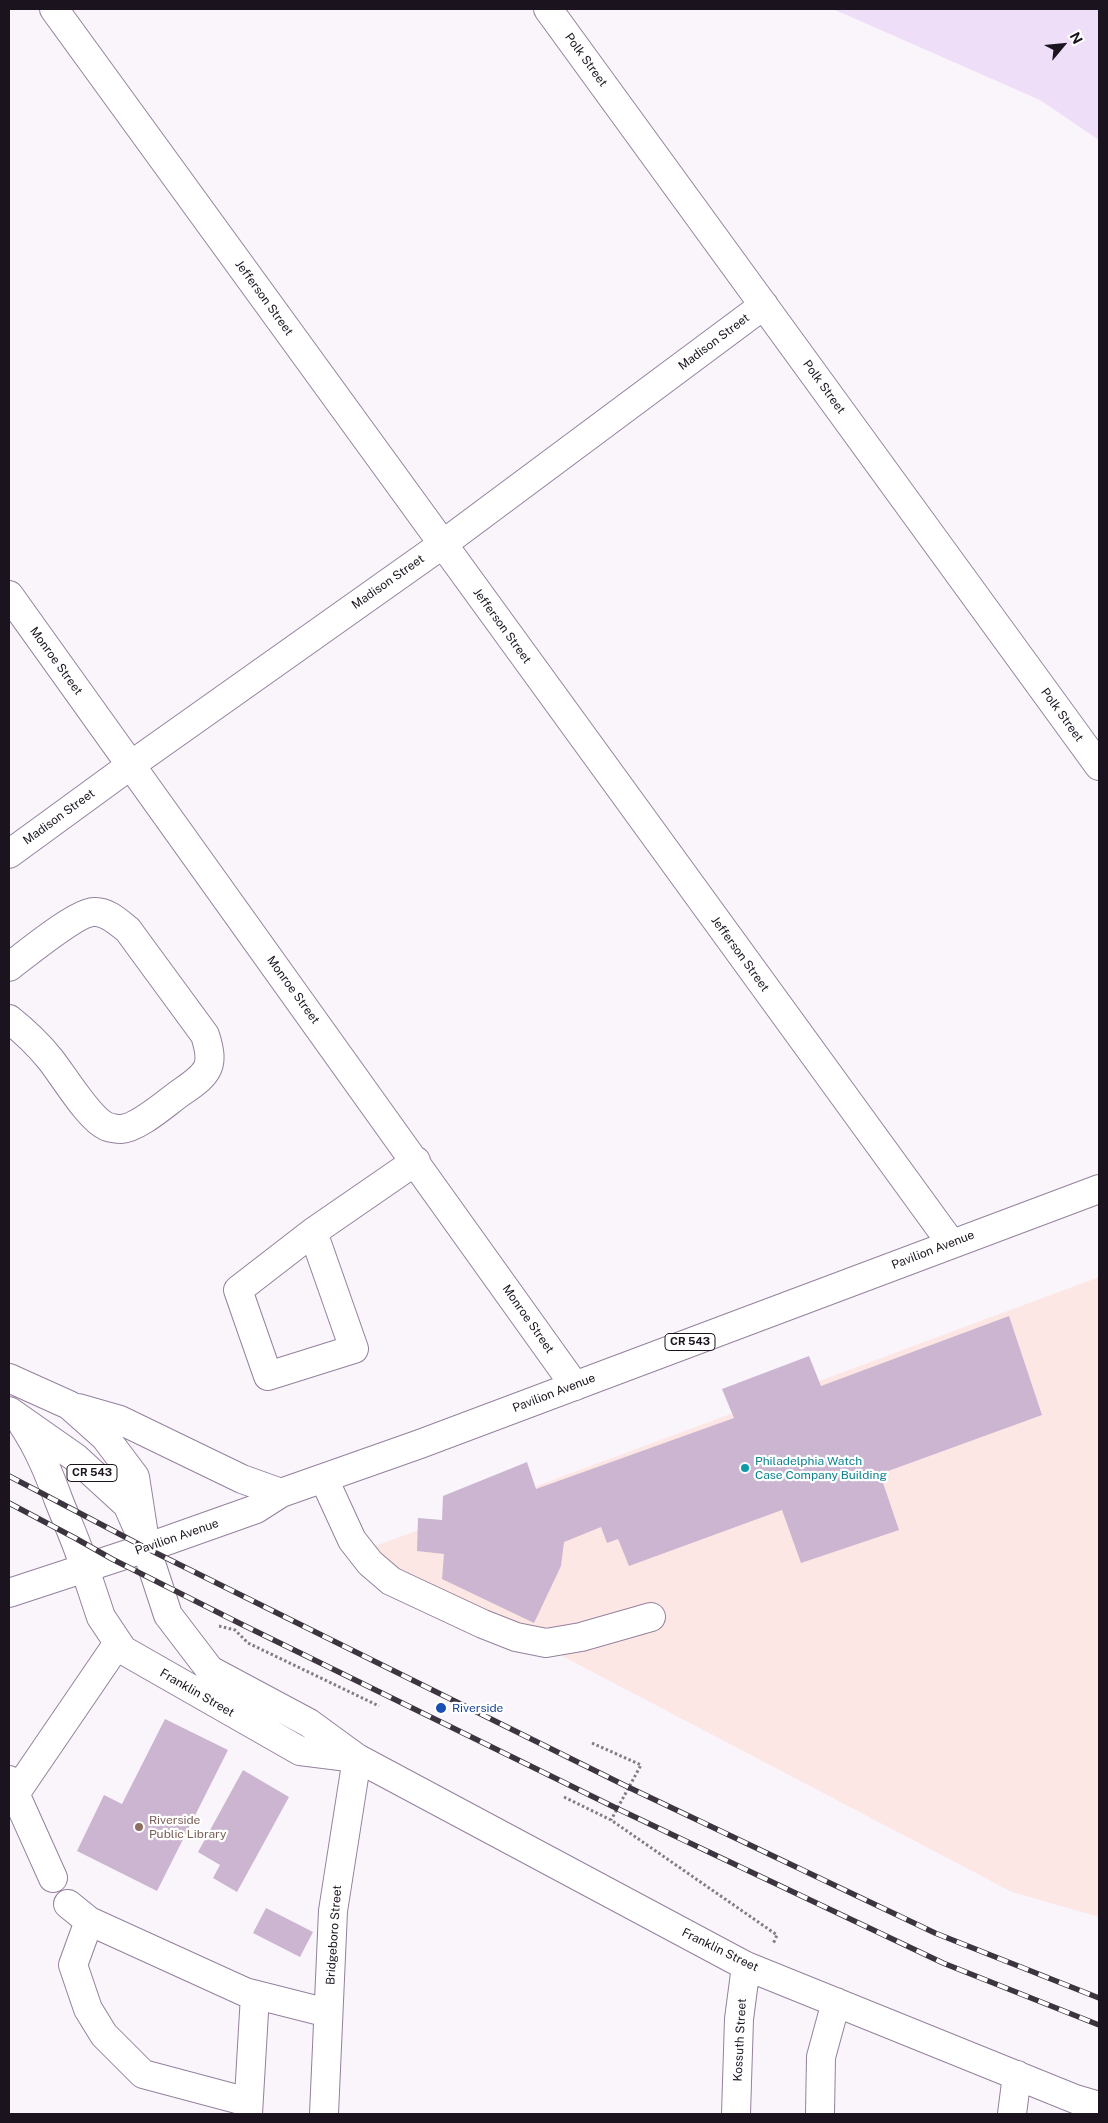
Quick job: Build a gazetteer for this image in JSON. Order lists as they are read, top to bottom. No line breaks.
{"streets":{"street":["Polk Street","Jefferson Street","Madison Street","Monroe Street","Pavilion Avenue","CR 543","Franklin Street","Bridgeboro Street","Kossuth Street"]},"crossings":[["Polk Street","Madison Street"],["Jefferson Street","Madison Street"],["Jefferson Street","Pavilion Avenue"],["Madison Street","Monroe Street"],["Monroe Street","Pavilion Avenue"],["Pavilion Avenue","CR 543"],["Pavilion Avenue","Franklin Street"],["CR 543","Franklin Street"],["Franklin Street","Bridgeboro Street"],["Franklin Street","Kossuth Street"]],"places":["Philadelphia Watch Case Company Building","Riverside","Riverside Public Library"],"north":"top right"}
